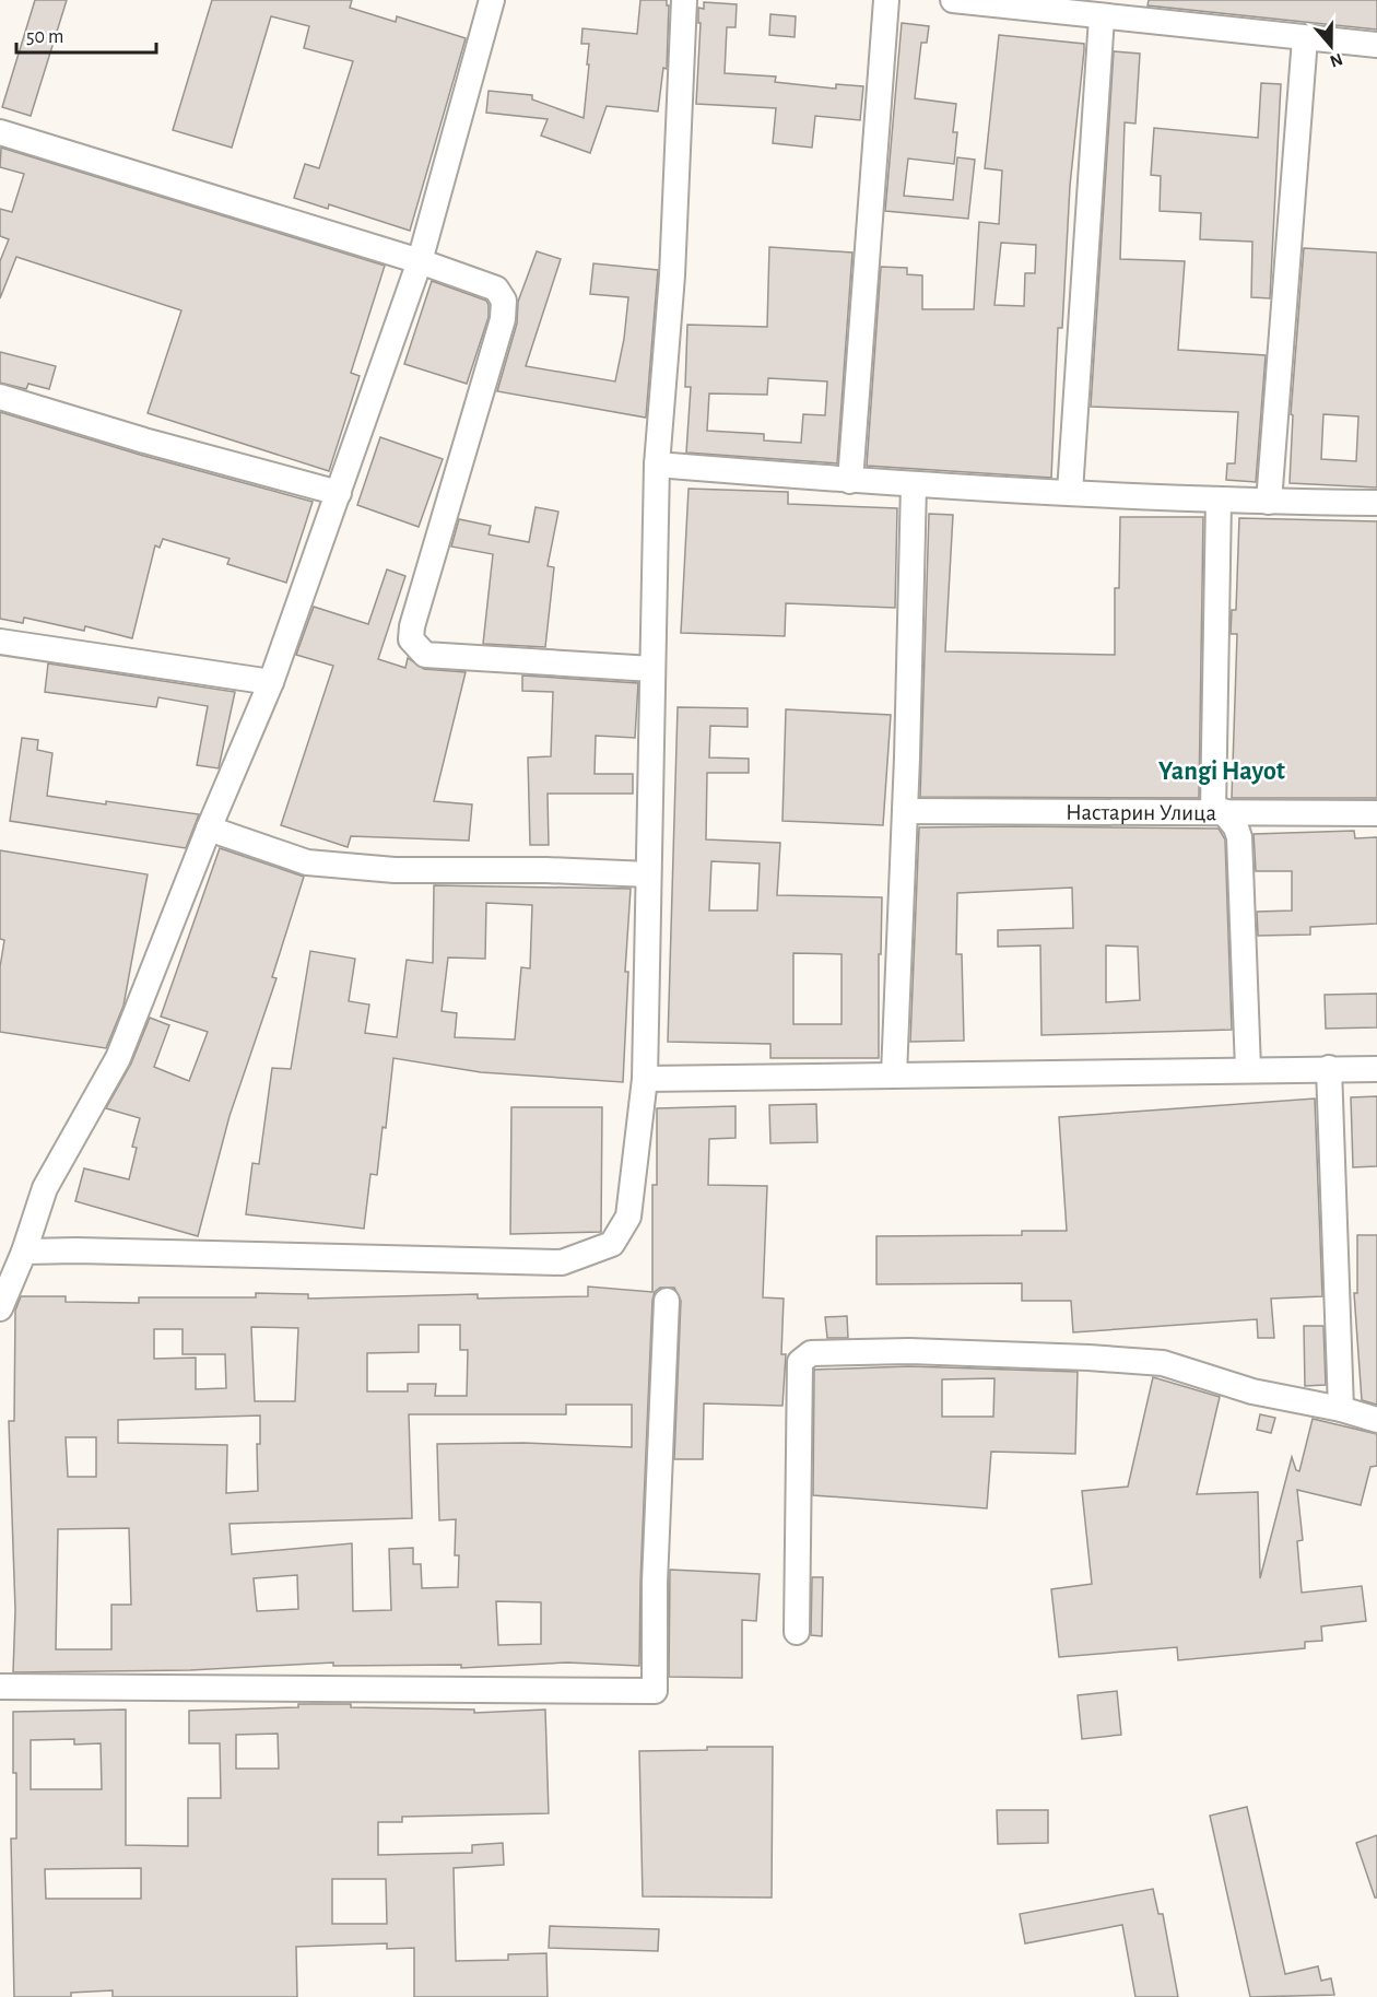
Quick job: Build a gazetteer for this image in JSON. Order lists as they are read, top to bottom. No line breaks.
{"streets":{"street":["Настарин Улица"]},"districts":["Yangi Hayot"],"scale_bar":"50 m","north":"bottom"}
